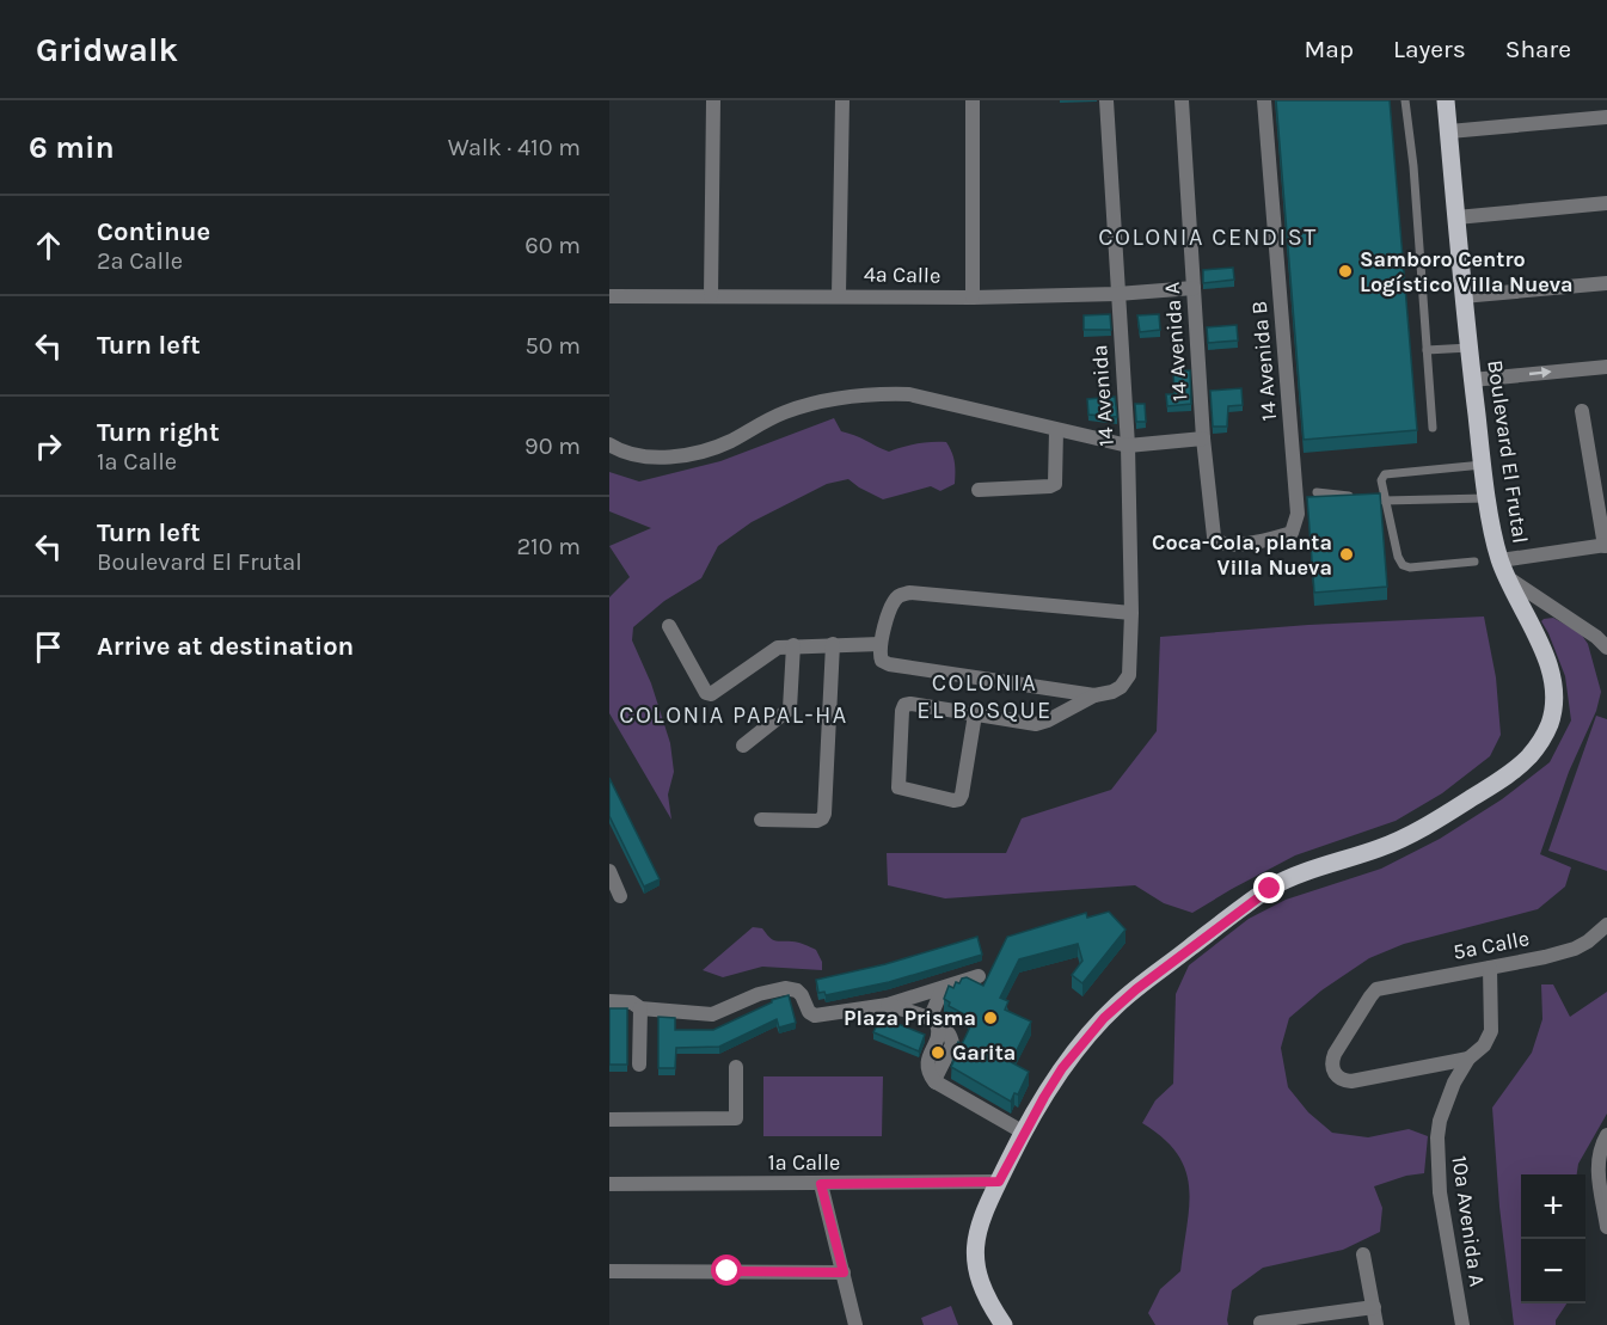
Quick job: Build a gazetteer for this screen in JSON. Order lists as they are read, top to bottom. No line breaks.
{"streets":{"main road":["Boulevard El Frutal"],"street":["4a Calle","14 Avenida A","14 Avenida B","14 Avenida","5a Calle","1a Calle","10a Avenida A"]},"crossings":[["4a Calle","14 Avenida A"],["4a Calle","14 Avenida"],["14 Avenida A","14 Avenida B"],["Boulevard El Frutal","1a Calle"],["5a Calle","10a Avenida A"]],"districts":["COLONIA CENDIST","COLONIA EL BOSQUE","COLONIA PAPAL-HA"],"places":["Samboro Centro Logístico Villa Nueva","Coca-Cola, planta Villa Nueva","Plaza Prisma","Garita"],"page":{"header":"Gridwalk","nav":["Map","Layers","Share"],"heading":["6 min","Walk · 410 m"],"list":[["Continue","2a Calle","60 m"],["Turn left","50 m"],["Turn right","1a Calle","90 m"],["Turn left","Boulevard El Frutal","210 m"],"Arrive at destination"],"map_buttons":["+","−"]}}
